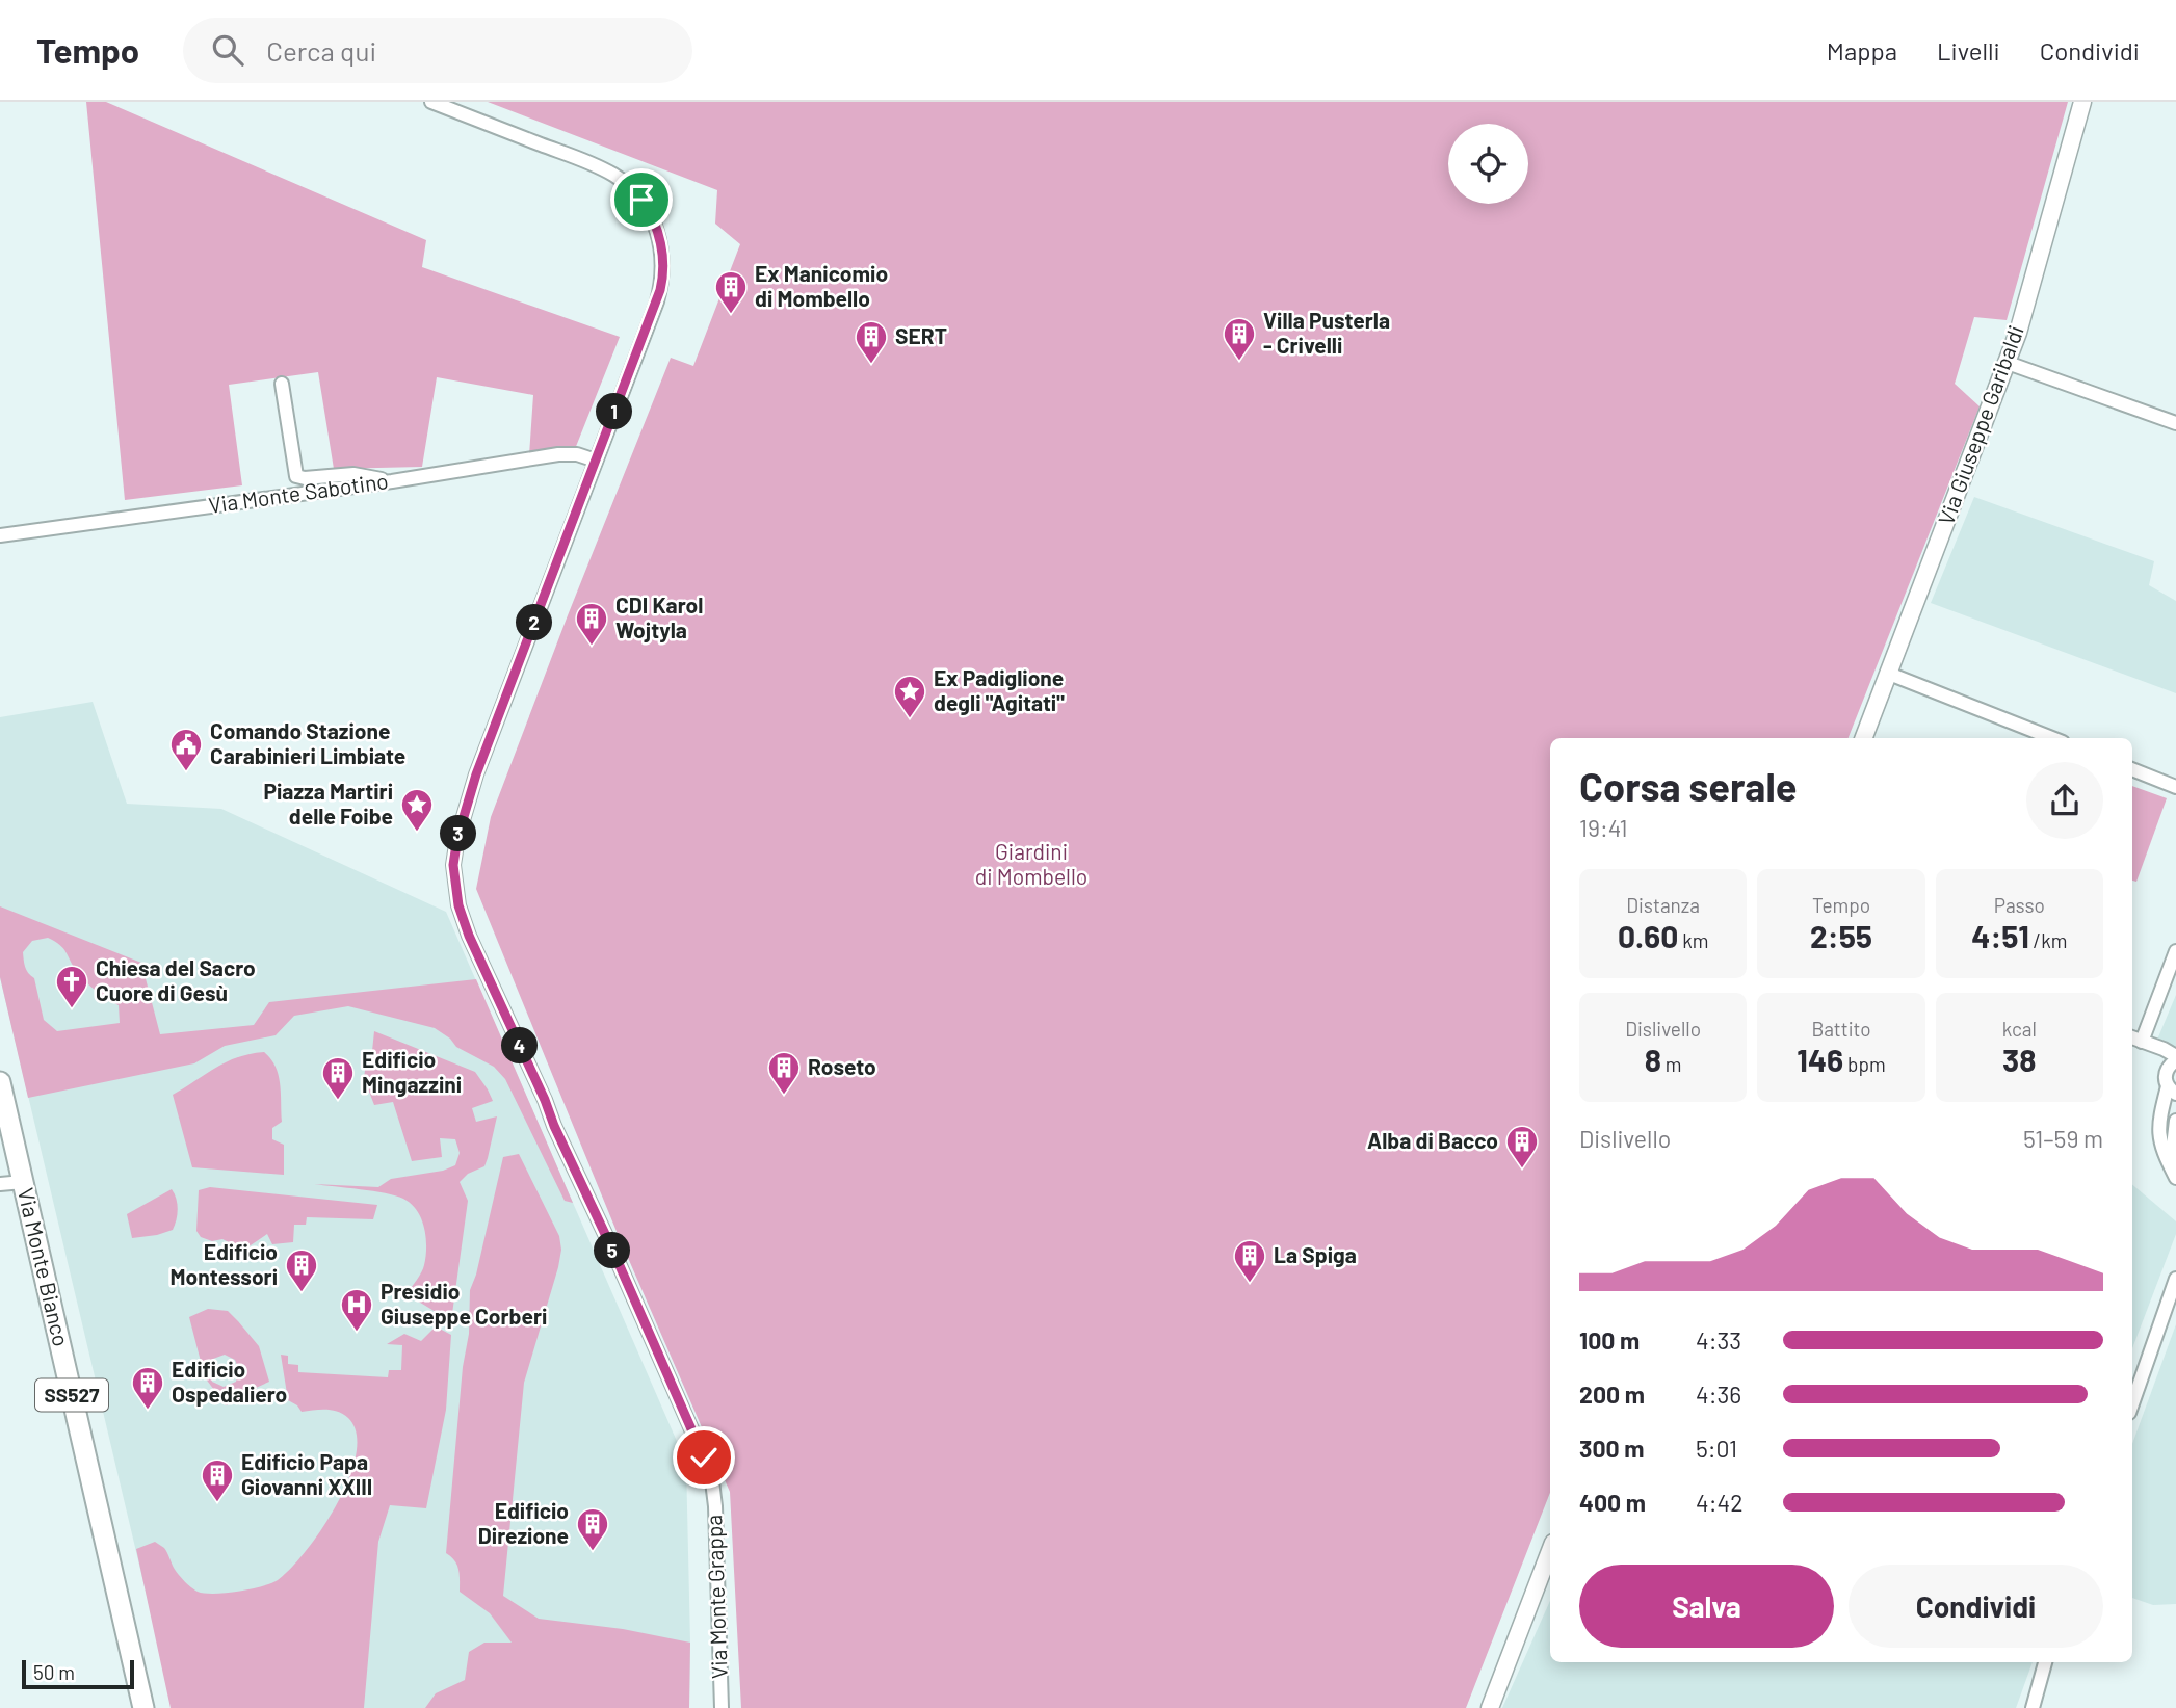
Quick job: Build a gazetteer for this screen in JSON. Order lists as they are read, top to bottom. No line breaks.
{"streets":{"main road":["Via Monte Bianco","SS527"],"street":["Via Giuseppe Garibaldi","Via Monte Sabotino","Via Monte Grappa"]},"crossings":[["Via Monte Sabotino","Via Monte Grappa"]],"parks":["Giardini di Mombello"],"places":{"building":["Ex Manicomio di Mombello","Villa Pusterla - Crivelli","SERT","CDI Karol Wojtyla","Roseto","Edificio Mingazzini","Alba di Bacco","La Spiga","Edificio Montessori","Edificio Ospedaliero","Edificio Papa Giovanni XXIII","Edificio Direzione"],"place":["Ex Padiglione degli \"Agitati\"","Piazza Martiri delle Foibe"],"public building":["Comando Stazione Carabinieri Limbiate"],"church":["Chiesa del Sacro Cuore di Gesù"],"hospital":["Presidio Giuseppe Corberi"]},"scale_bar":"50 m","page":{"header":"Tempo","search":"Cerca qui","nav":["Mappa","Livelli","Condividi"],"pins":["1","2","3","4","5"],"heading":["Corsa serale","19:41"],"stats":[["Distanza","0.60 km"],["Tempo","2:55"],["Passo","4:51 /km"],["Dislivello","8 m"],["Battito","146 bpm"],["kcal","38"]],"chart":["Dislivello","51–59 m"],"list":[{"name":"100 m","note":"4:33"},{"name":"200 m","note":"4:36"},{"name":"300 m","note":"5:01"},{"name":"400 m","note":"4:42"}],"buttons":["Salva","Condividi"],"scale":"50 m"}}
